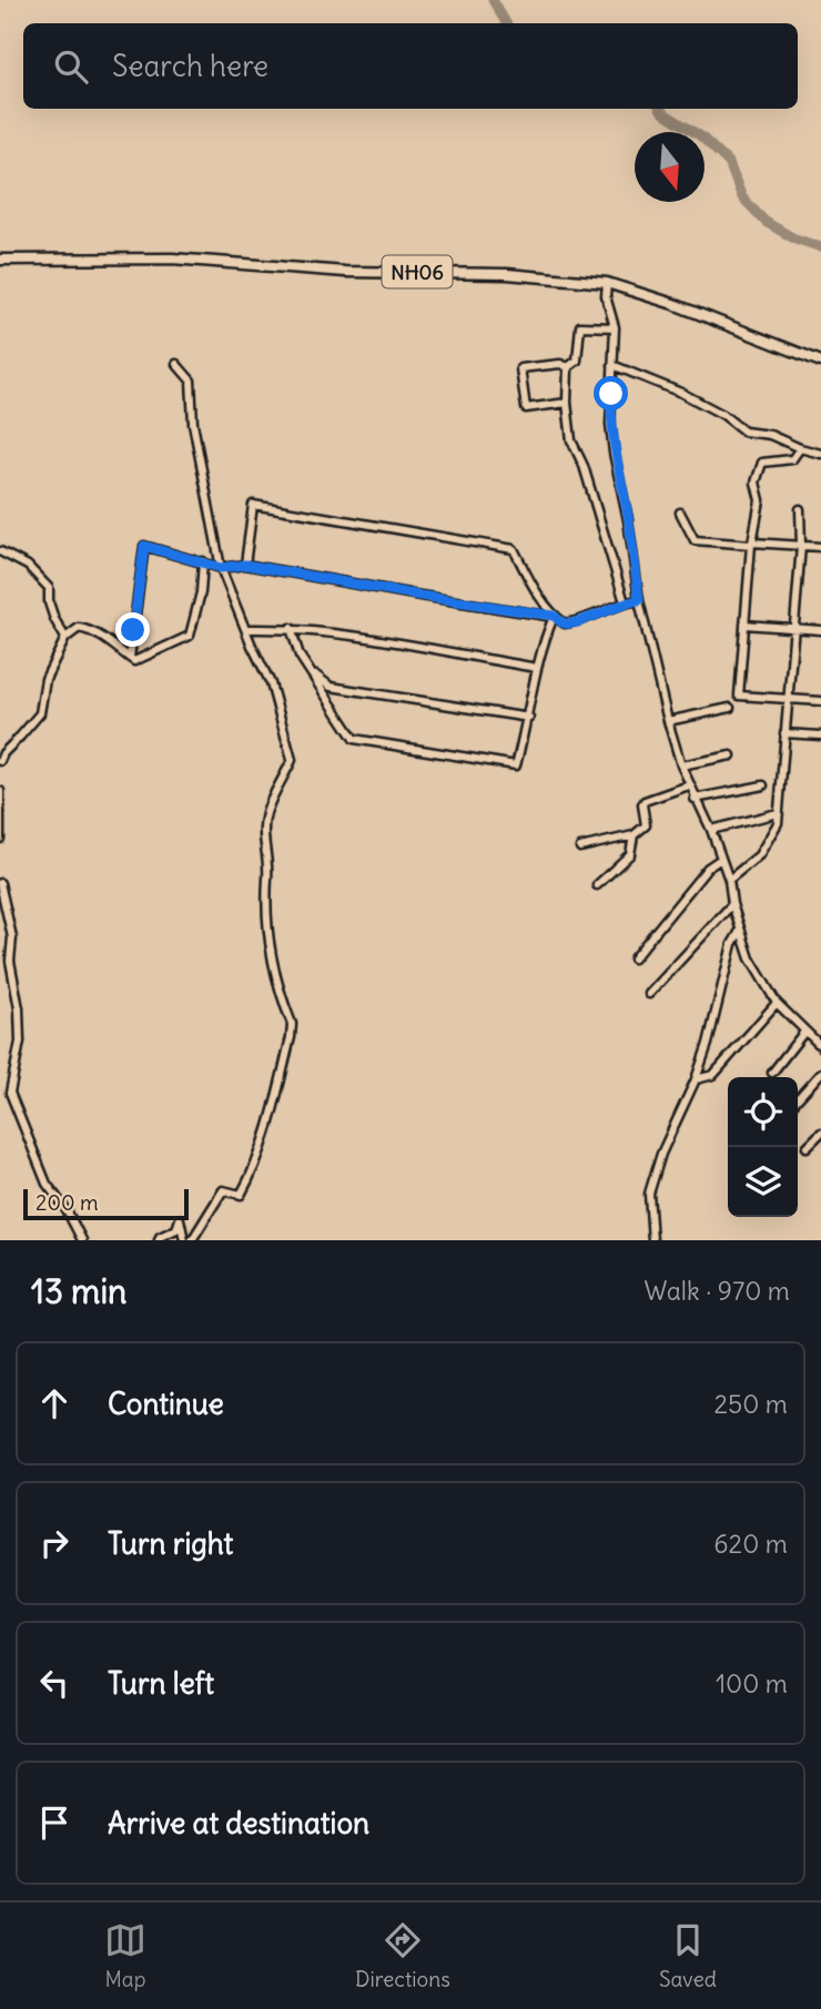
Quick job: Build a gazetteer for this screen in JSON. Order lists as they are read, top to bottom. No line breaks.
{"streets":{"main road":["NH06"]},"scale_bar":"200 m","north":"bottom","page":{"search":"Search here","scale":"200 m","heading":["13 min","Walk · 970 m"],"list":[["Continue","250 m"],["Turn right","620 m"],["Turn left","100 m"],"Arrive at destination"],"nav":["Map","Directions","Saved"]}}
